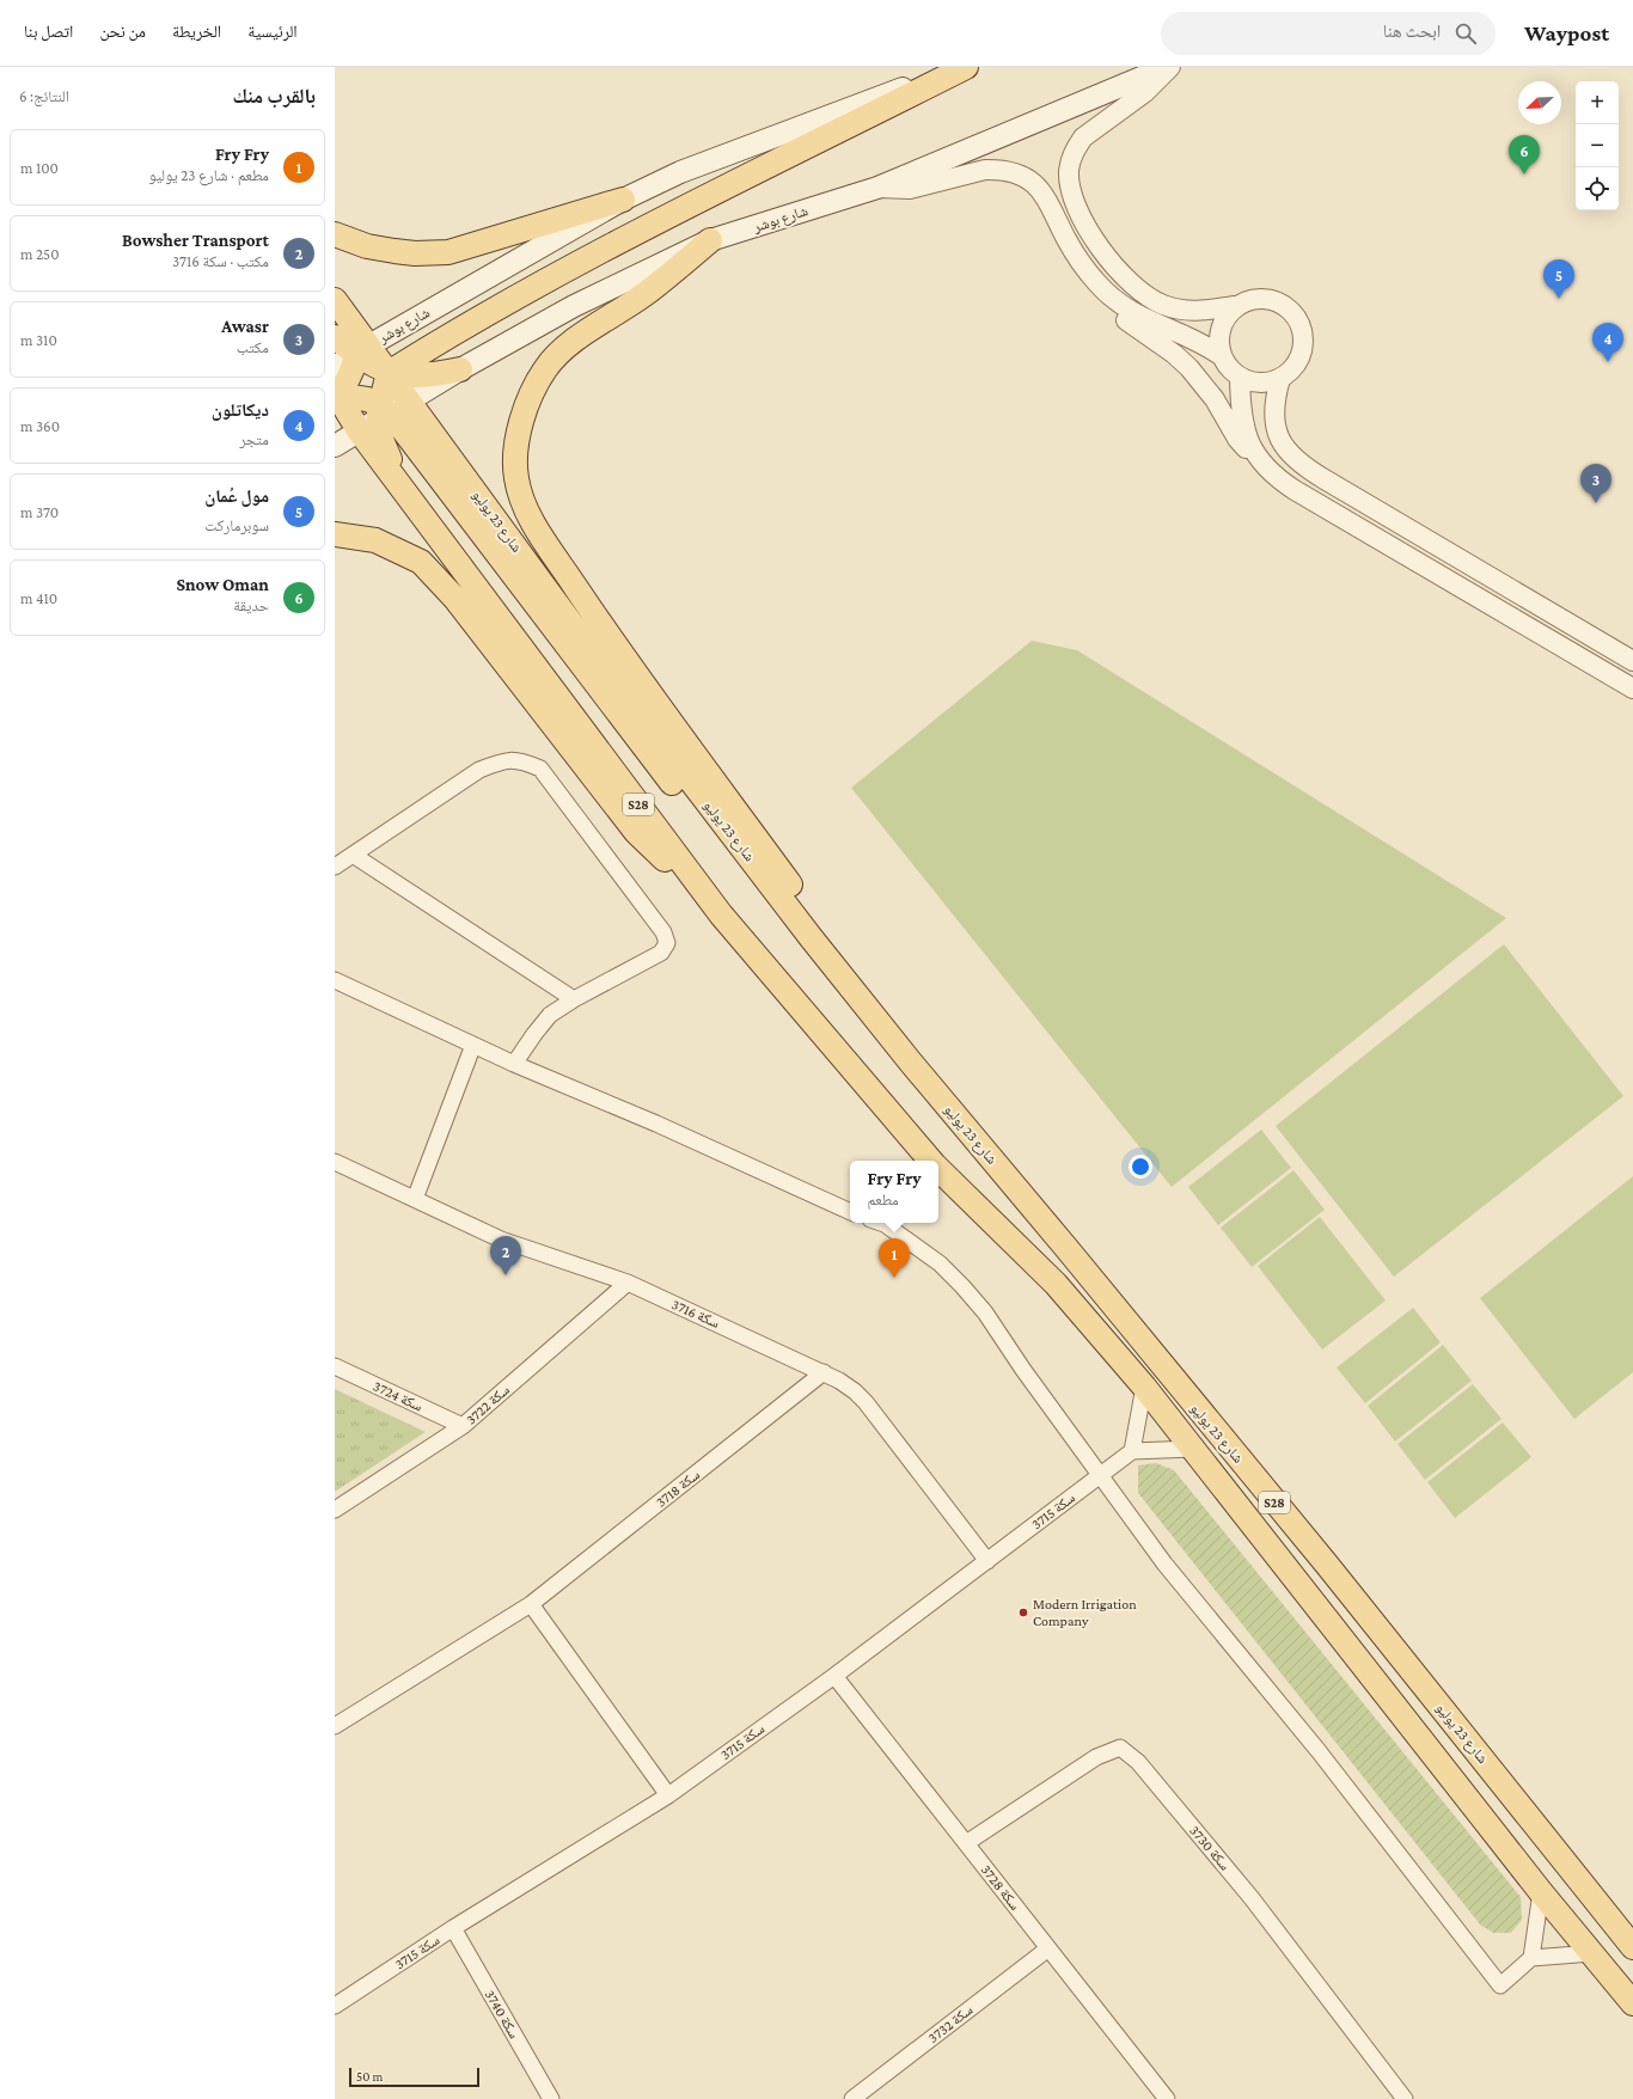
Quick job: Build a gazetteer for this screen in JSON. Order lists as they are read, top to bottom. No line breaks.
{"streets":{"main road":["شارع بوشر","شارع 23 يوليو","S28"],"street":["سكة 3716","سكة 3724","سكة 3722","سكة 3718","سكة 3715","سكة 3730","سكة 3728","سكة 3740","سكة 3732"]},"crossings":[["شارع بوشر","شارع 23 يوليو"],["سكة 3716","سكة 3722"],["سكة 3716","سكة 3718"],["سكة 3716","سكة 3715"],["سكة 3724","سكة 3722"],["سكة 3715","سكة 3728"],["سكة 3715","سكة 3740"],["سكة 3730","سكة 3728"],["سكة 3728","سكة 3732"]],"places":["Modern Irrigation Company"],"scale_bar":"50 m","north":"bottom left","page":{"header":"Waypost","search":"ابحث هنا","nav":["الرئيسية","الخريطة","من نحن","اتصل بنا"],"heading":["بالقرب منك","النتائج: 6"],"map_buttons":["+","−"],"list":[{"mark":"1","name":"Fry Fry","note":"مطعم · شارع 23 يوليو","value":"100 m"},{"mark":"2","name":"Bowsher Transport","note":"مكتب · سكة 3716","value":"250 m"},{"mark":"3","name":"Awasr","note":"مكتب","value":"310 m"},{"mark":"4","name":"ديكاتلون","note":"متجر","value":"360 m"},{"mark":"5","name":"مول عُمان","note":"سوبرماركت","value":"370 m"},{"mark":"6","name":"Snow Oman","note":"حديقة","value":"410 m"}],"pins":["6","5","4","3","2","1"],"popup":["Fry Fry","مطعم"],"scale":"50 m"}}
